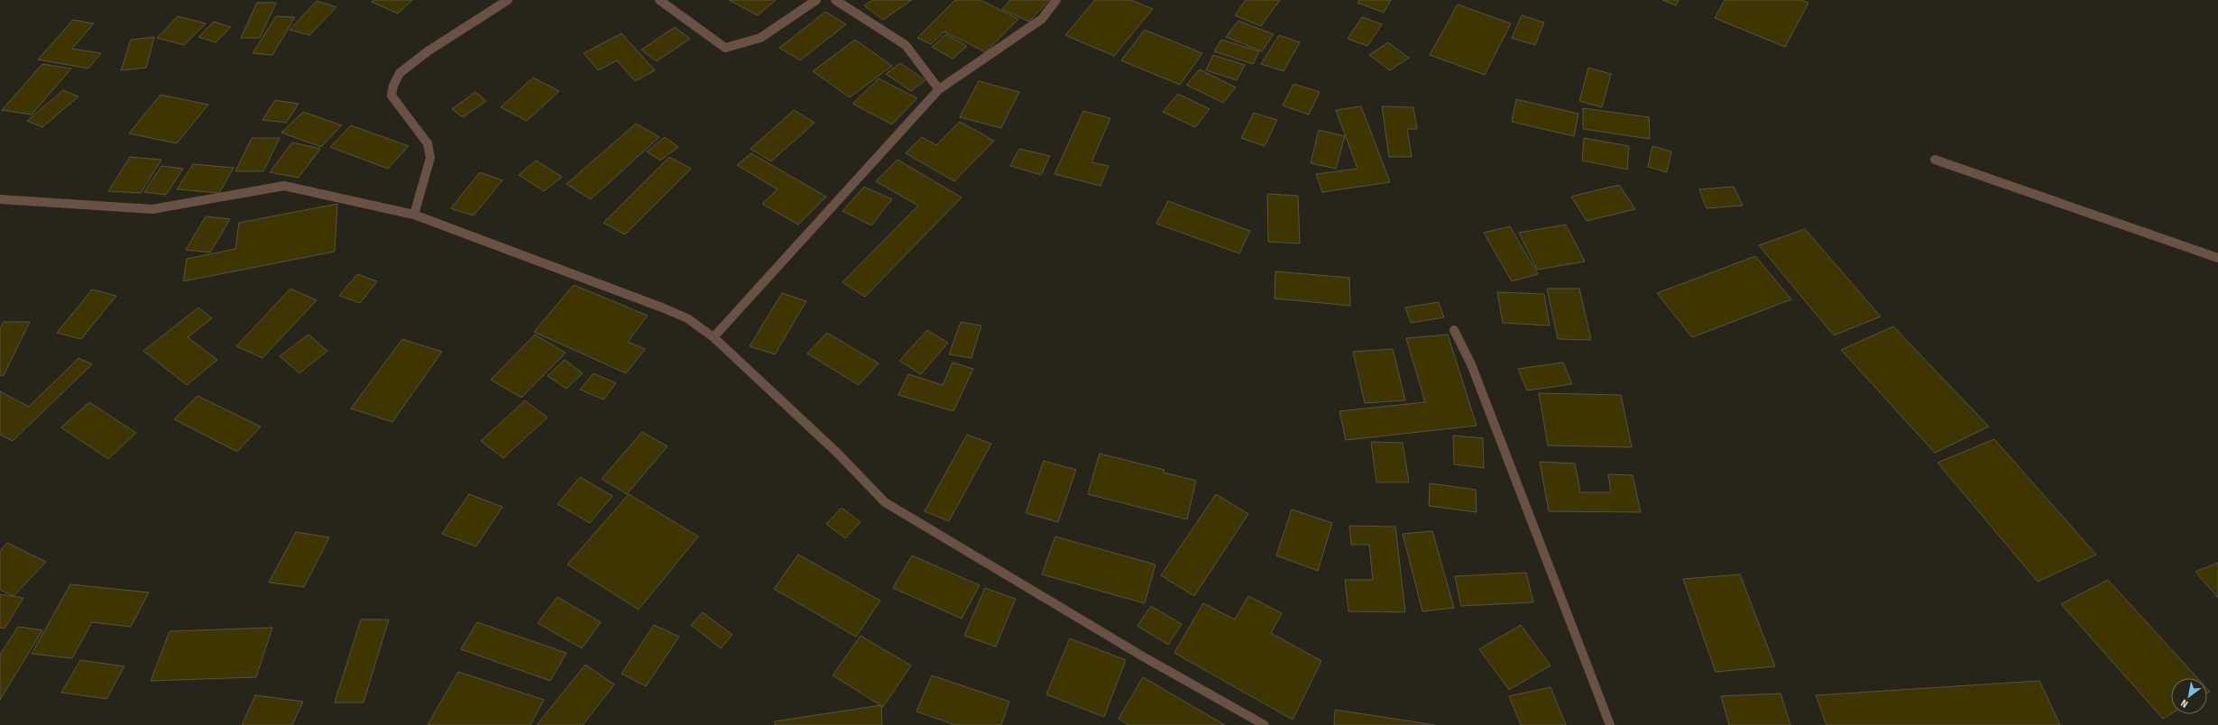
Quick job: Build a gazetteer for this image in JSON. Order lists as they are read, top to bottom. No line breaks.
{"north":"bottom left"}
